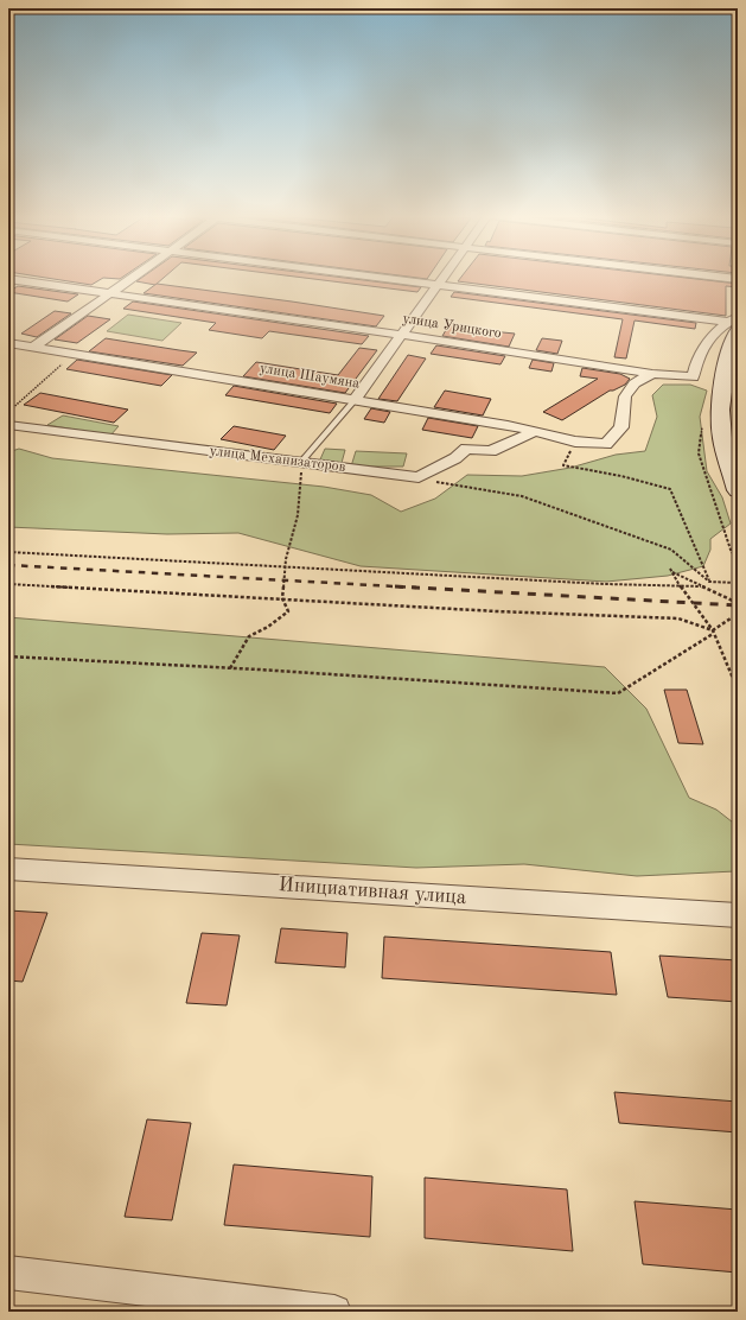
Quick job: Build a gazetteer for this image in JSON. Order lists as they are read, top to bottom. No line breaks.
{"streets":{"street":["улица Урицкого","улица Шаумяна","улица Механизаторов","Инициативная улица"]},"crossings":[["улица Урицкого","улица Шаумяна"],["улица Шаумяна","улица Механизаторов"]]}
